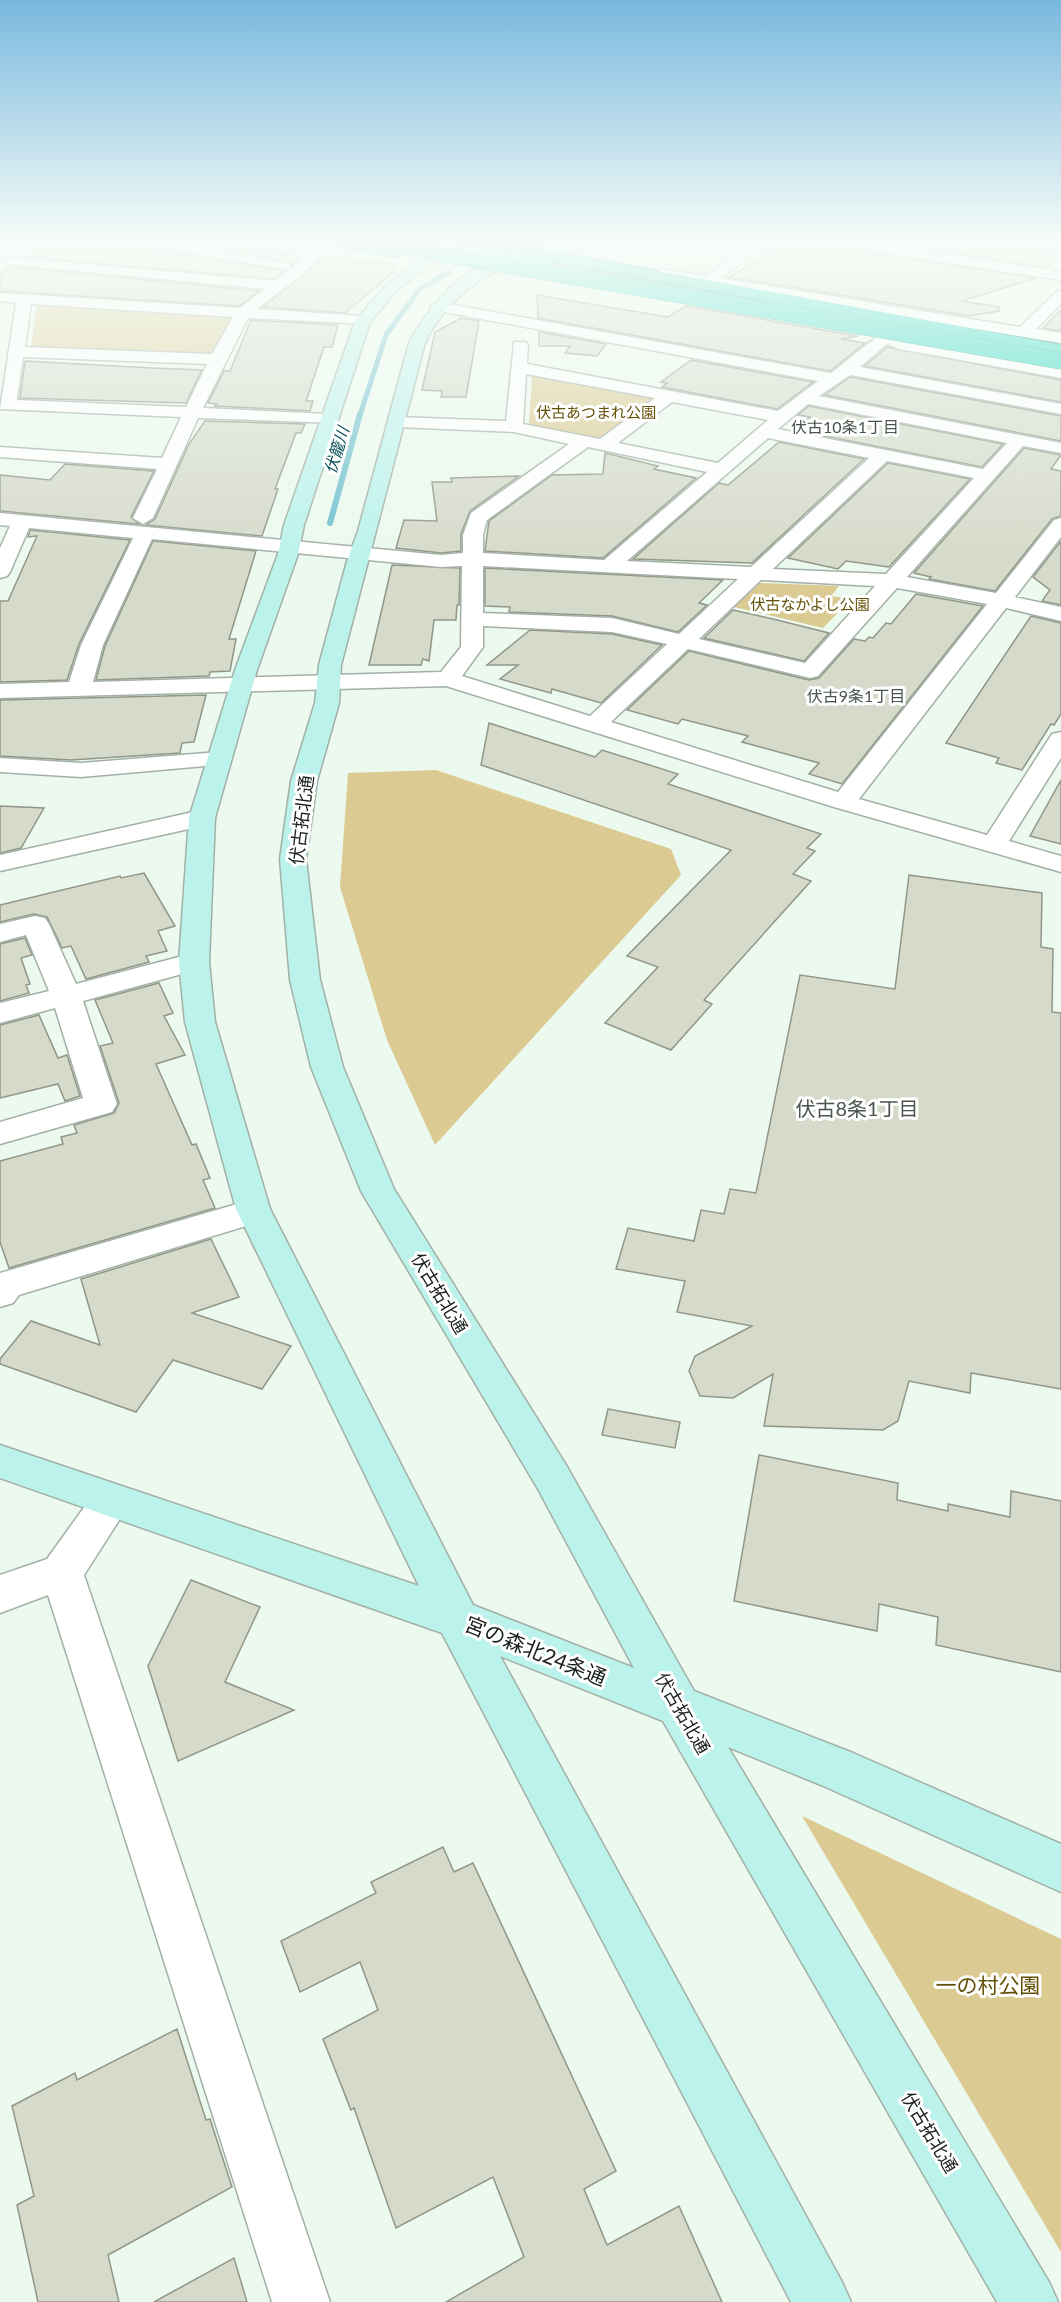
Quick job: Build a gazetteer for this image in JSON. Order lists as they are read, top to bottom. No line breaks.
{"streets":{"street":["伏古拓北通","宮の森北24条通"]},"crossings":[["伏古拓北通","宮の森北24条通"]],"districts":["伏古10条1丁目","伏古9条1丁目","伏古8条1丁目"],"water":["伏籠川"],"parks":["伏古あつまれ公園","伏古なかよし公園","一の村公園"]}
